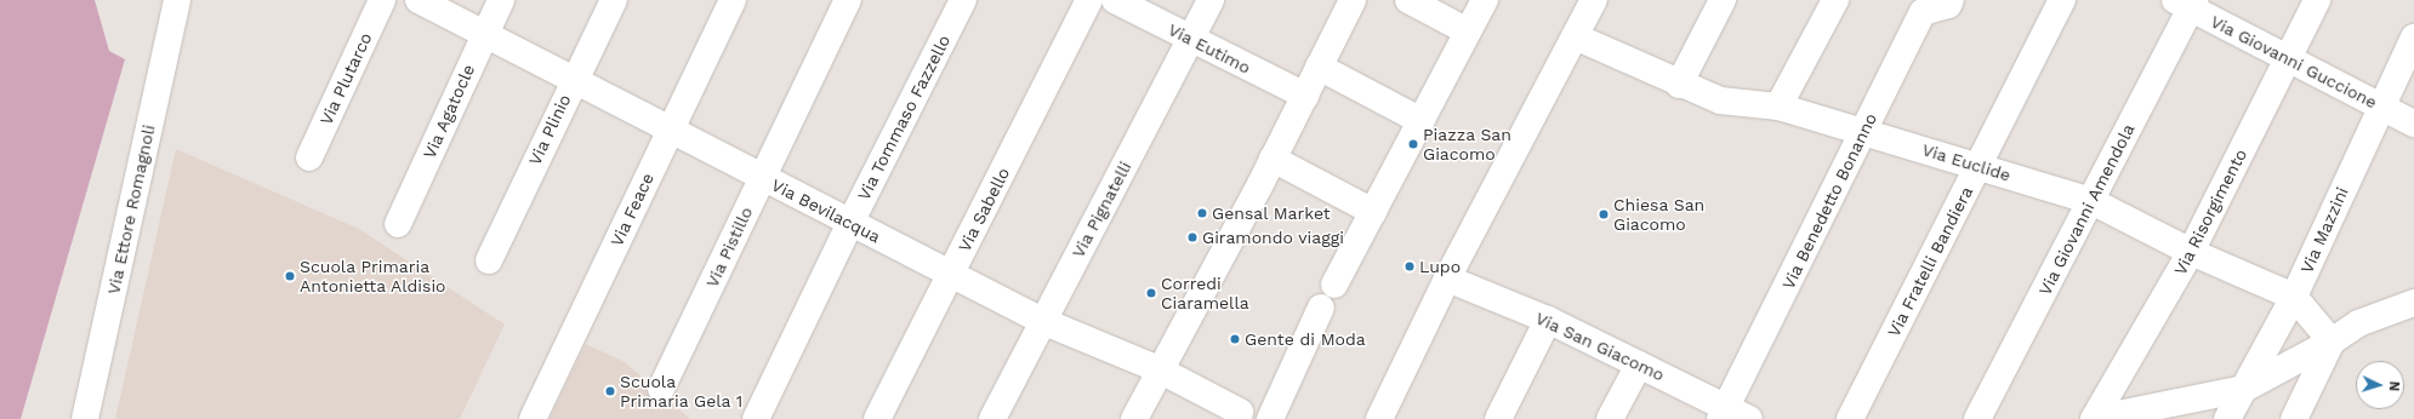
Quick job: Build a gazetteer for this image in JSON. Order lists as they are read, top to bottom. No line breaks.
{"streets":{"street":["Via Eutimo","Via Giovanni Guccione","Via Plutarco","Via Agatocle","Via Tommaso Fazzello","Via Plinio","Via Euclide","Via Benedetto Bonanno","Via Ettore Romagnoli","Via Feace","Via Sabello","Via Pignatelli","Via Giovanni Amendola","Via Bevilacqua","Via Risorgimento","Via Mazzini","Via Pistillo","Via Fratelli Bandiera","Via San Giacomo"]},"crossings":[["Via Eutimo","Via Pignatelli"],["Via Giovanni Guccione","Via Giovanni Amendola"],["Via Giovanni Guccione","Via Risorgimento"],["Via Giovanni Guccione","Via Mazzini"],["Via Agatocle","Via Bevilacqua"],["Via Tommaso Fazzello","Via Bevilacqua"],["Via Plinio","Via Bevilacqua"],["Via Euclide","Via Benedetto Bonanno"],["Via Euclide","Via Giovanni Amendola"],["Via Euclide","Via Risorgimento"],["Via Euclide","Via Mazzini"],["Via Euclide","Via Fratelli Bandiera"],["Via Benedetto Bonanno","Via San Giacomo"],["Via Feace","Via Bevilacqua"],["Via Sabello","Via Bevilacqua"],["Via Pignatelli","Via Bevilacqua"],["Via Bevilacqua","Via Pistillo"]],"places":["Piazza San Giacomo","Gensal Market","Chiesa San Giacomo","Giramondo viaggi","Lupo","Scuola Primaria Antonietta Aldisio","Corredi Ciaramella","Gente di Moda","Scuola Primaria Gela 1"],"north":"right"}
